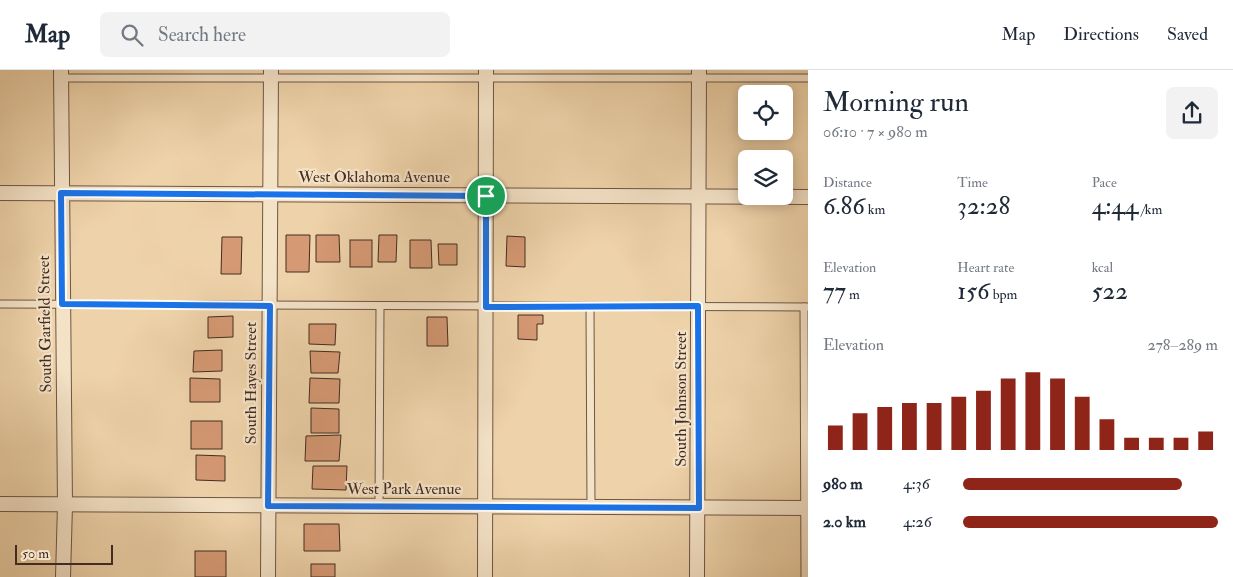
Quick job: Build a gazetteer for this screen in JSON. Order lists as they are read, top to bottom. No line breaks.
{"streets":{"street":["West Oklahoma Avenue","South Garfield Street","South Hayes Street","South Johnson Street","West Park Avenue"]},"crossings":[["West Oklahoma Avenue","South Garfield Street"],["West Oklahoma Avenue","South Hayes Street"],["West Oklahoma Avenue","South Johnson Street"],["South Garfield Street","West Park Avenue"],["South Hayes Street","West Park Avenue"],["South Johnson Street","West Park Avenue"]],"scale_bar":"50 m","page":{"header":"Map","search":"Search here","nav":["Map","Directions","Saved"],"heading":["Morning run","06:10 · 7 × 980 m"],"stats":[["Distance","6.86 km"],["Time","32:28"],["Pace","4:44 /km"],["Elevation","77 m"],["Heart rate","156 bpm"],["kcal","522"]],"chart":["Elevation","278–289 m"],"list":[{"name":"980 m","note":"4:36"},{"name":"2.0 km","note":"4:26"}],"scale":"50 m"}}
